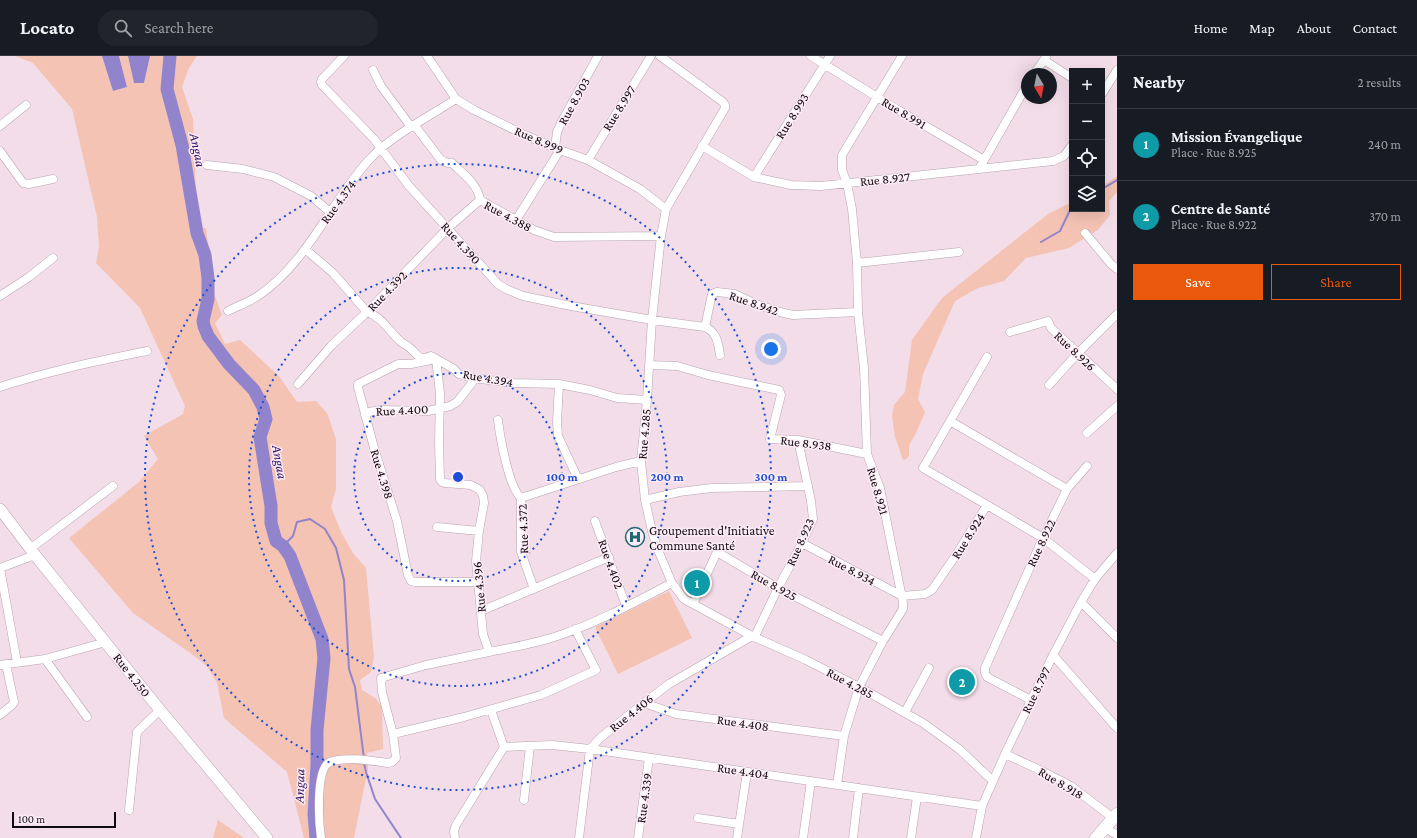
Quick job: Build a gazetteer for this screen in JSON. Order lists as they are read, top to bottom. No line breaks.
{"streets":{"main road":["Rue 4.250"],"street":["Rue 8.903","Rue 8.997","Rue 8.991","Rue 8.993","Rue 8.999","Rue 8.927","Rue 4.374","Rue 4.388","Rue 4.390","Rue 4.392","Rue 8.942","Rue 8.926","Rue 4.394","Rue 4.400","Rue 4.285","Rue 8.938","Rue 4.398","Rue 8.921","Rue 4.372","Rue 8.924","Rue 8.923","Rue 8.922","Rue 4.402","Rue 8.934","Rue 8.925","Rue 4.396","Rue 8.797","Rue 4.406","Rue 4.408","Rue 4.404","Rue 8.918","Rue 4.339"]},"crossings":[["Rue 8.903","Rue 8.999"],["Rue 8.997","Rue 8.999"],["Rue 8.991","Rue 8.993"],["Rue 8.991","Rue 8.921"],["Rue 8.993","Rue 8.927"],["Rue 8.999","Rue 4.374"],["Rue 8.999","Rue 4.285"],["Rue 8.927","Rue 4.285"],["Rue 8.927","Rue 8.921"],["Rue 4.374","Rue 4.388"],["Rue 4.374","Rue 4.390"],["Rue 4.374","Rue 4.394"],["Rue 4.388","Rue 4.392"],["Rue 4.388","Rue 4.285"],["Rue 4.390","Rue 4.392"],["Rue 4.390","Rue 4.285"],["Rue 4.392","Rue 4.394"],["Rue 8.942","Rue 8.921"],["Rue 4.394","Rue 4.400"],["Rue 4.394","Rue 4.285"],["Rue 4.394","Rue 4.398"],["Rue 4.394","Rue 4.396"],["Rue 4.400","Rue 4.398"],["Rue 4.400","Rue 4.396"],["Rue 4.285","Rue 8.938"],["Rue 4.285","Rue 8.921"],["Rue 4.285","Rue 4.372"],["Rue 4.285","Rue 8.923"],["Rue 4.285","Rue 8.925"],["Rue 4.285","Rue 8.797"],["Rue 4.285","Rue 4.406"],["Rue 8.938","Rue 8.921"],["Rue 8.938","Rue 8.923"],["Rue 4.398","Rue 4.396"],["Rue 8.921","Rue 8.924"],["Rue 8.921","Rue 8.934"],["Rue 8.921","Rue 8.925"],["Rue 8.921","Rue 4.408"],["Rue 8.921","Rue 4.404"],["Rue 8.924","Rue 8.922"],["Rue 8.924","Rue 8.934"],["Rue 8.924","Rue 8.797"],["Rue 8.923","Rue 8.934"],["Rue 8.923","Rue 8.925"],["Rue 8.923","Rue 4.406"],["Rue 8.922","Rue 8.797"],["Rue 8.797","Rue 4.404"],["Rue 8.797","Rue 8.918"],["Rue 4.406","Rue 4.408"],["Rue 4.406","Rue 4.404"],["Rue 4.404","Rue 4.339"]],"water":["Angaa"],"places":{"hospital":["Groupement d'Initiative Commune Santé"]},"scale_bar":"100 m","north":"bottom","page":{"header":"Locato","search":"Search here","nav":["Home","Map","About","Contact"],"heading":["Nearby","2 results"],"map_buttons":["+","−"],"list":[{"mark":"1","name":"Mission Évangelique","note":"Place · Rue 8.925","value":"240 m"},{"mark":"2","name":"Centre de Santé","note":"Place · Rue 8.922","value":"370 m"}],"buttons":["Save","Share"],"pins":["1","2"],"scale":"100 m"},"rings":["100 m","200 m","300 m"]}
